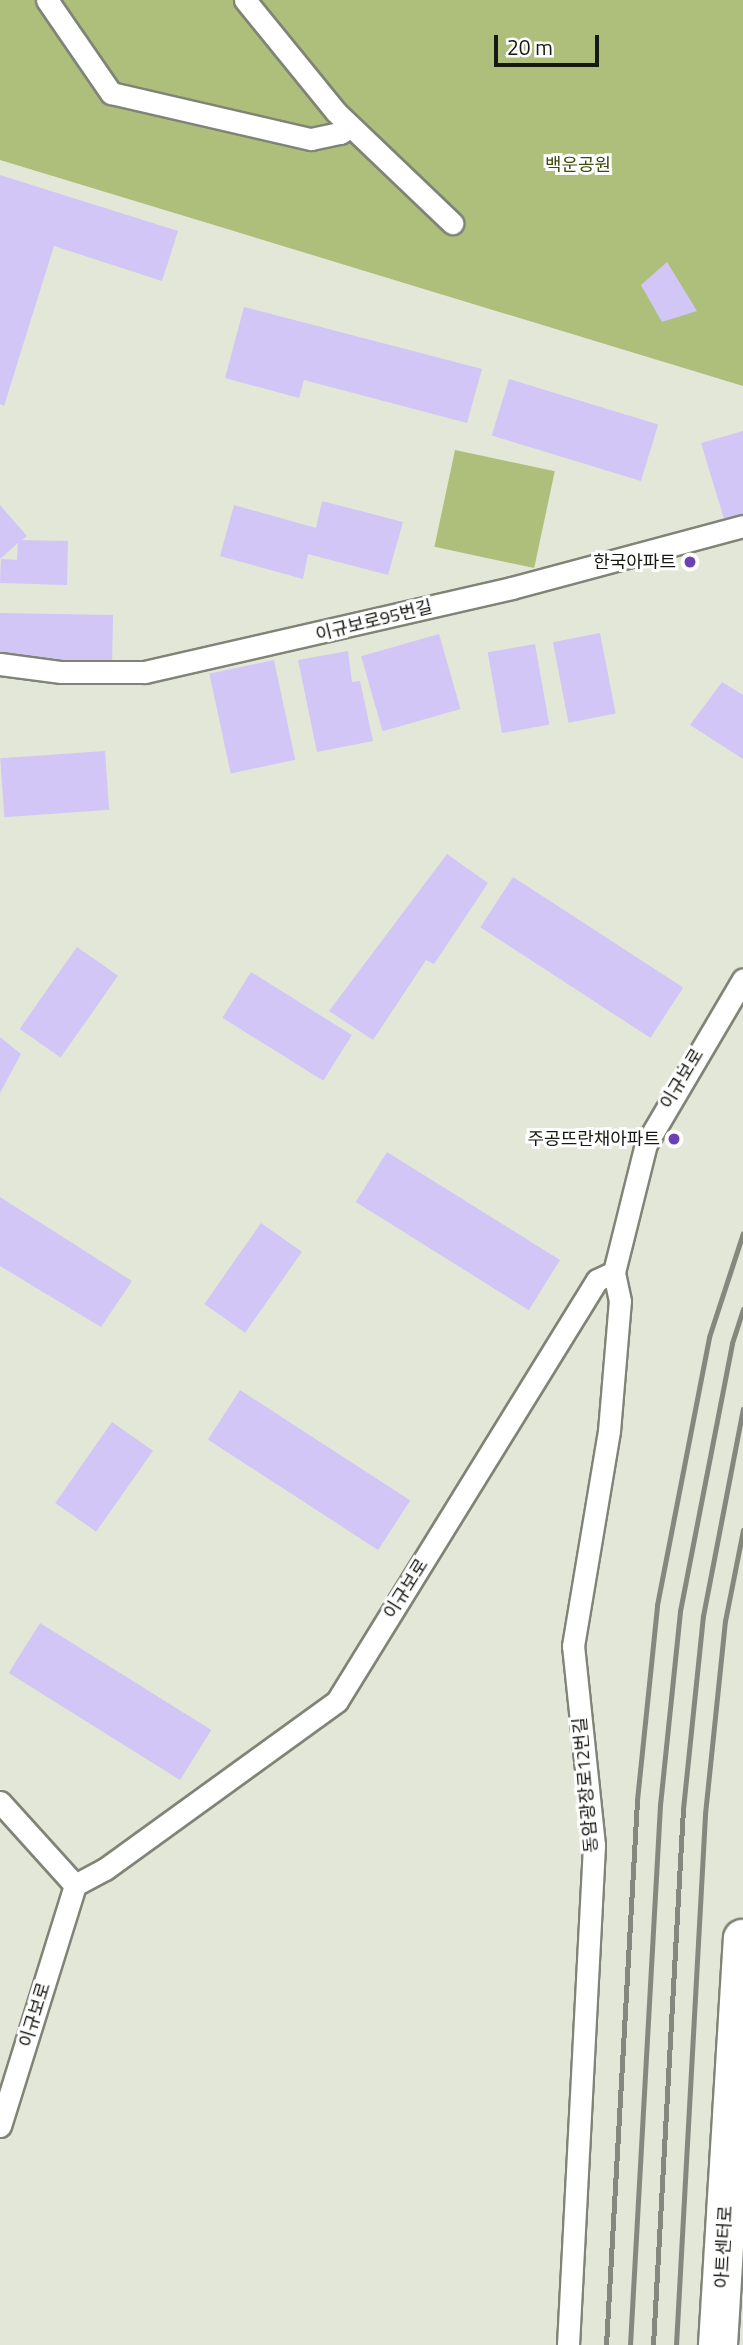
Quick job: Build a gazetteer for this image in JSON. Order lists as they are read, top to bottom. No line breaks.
{"streets":{"street":["아트센터로"],"lane":["이규보로95번길","이규보로","동암광장로12번길"]},"crossings":[["이규보로","동암광장로12번길"]],"parks":["백운공원"],"places":["한국아파트","주공뜨란채아파트"],"scale_bar":"20 m"}
